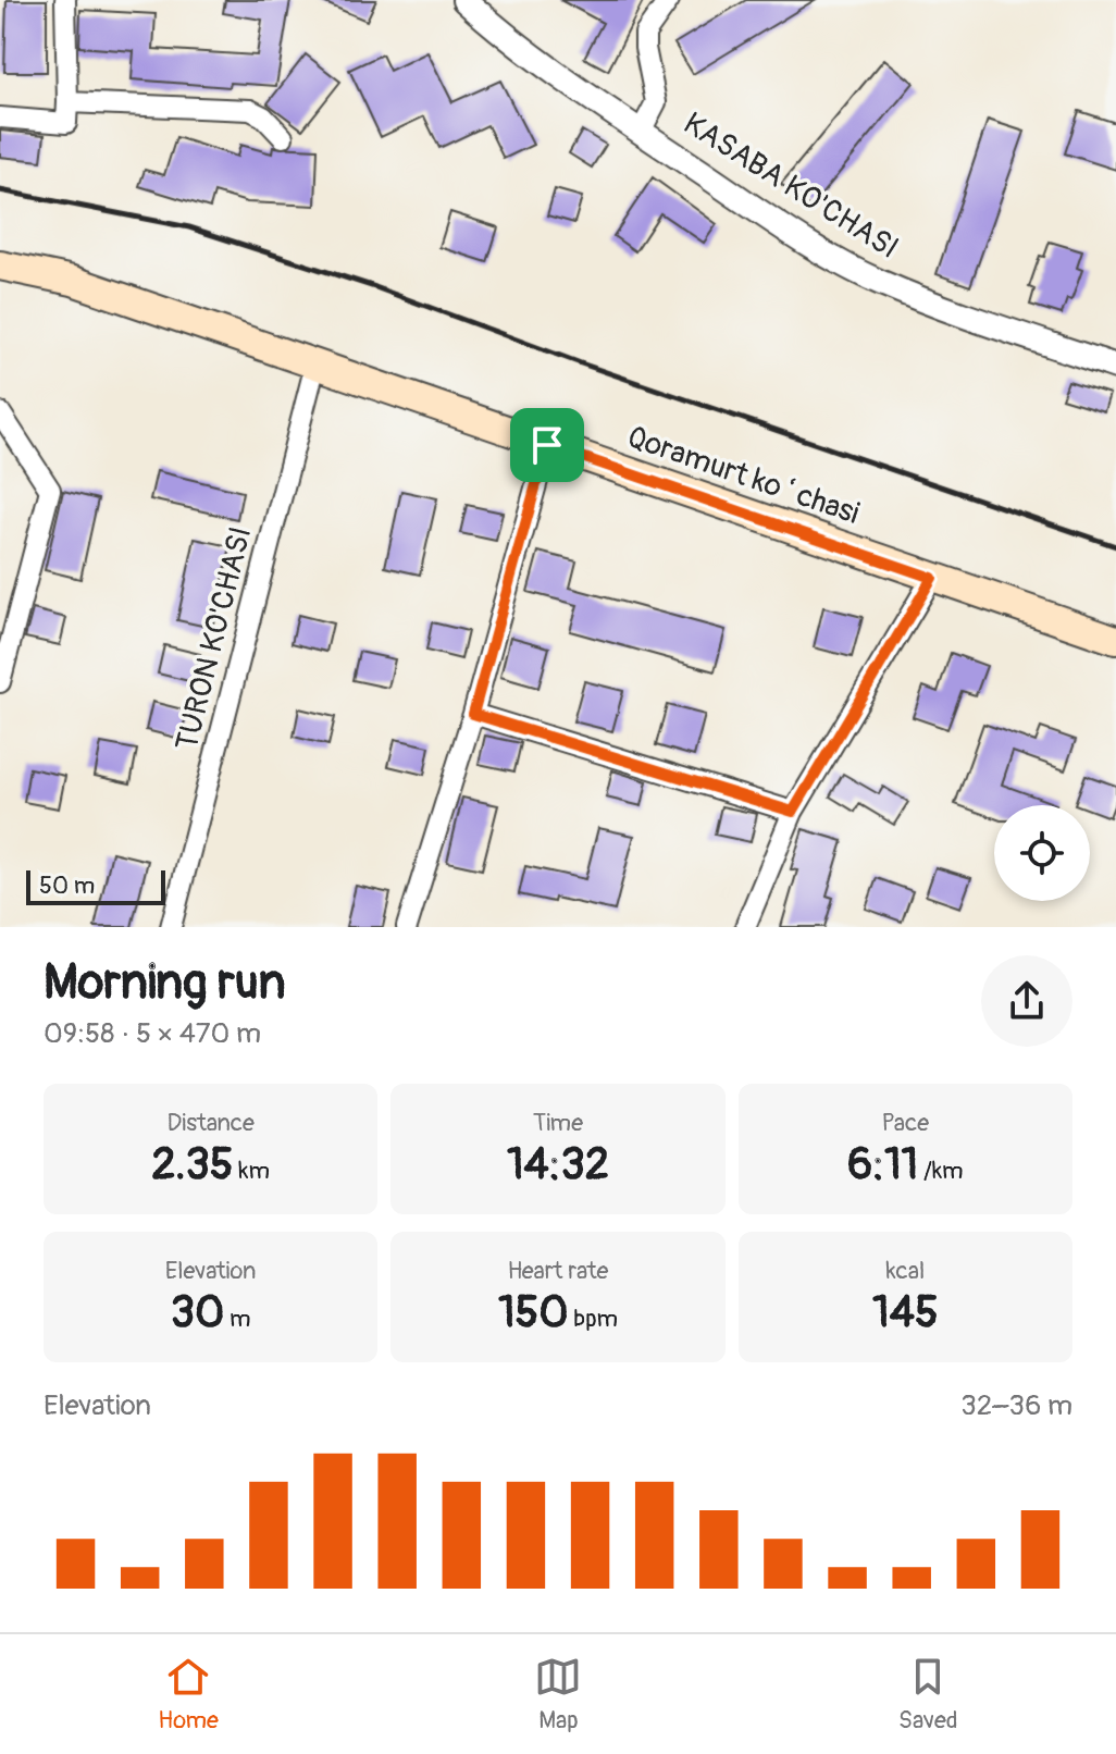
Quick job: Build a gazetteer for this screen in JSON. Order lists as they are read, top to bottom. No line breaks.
{"streets":{"main road":["Qoramurt koʻchasi"],"street":["KASABA KO'CHASI","TURON KO'CHASI"]},"crossings":[["Qoramurt koʻchasi","TURON KO'CHASI"]],"scale_bar":"50 m","page":{"scale":"50 m","heading":["Morning run","09:58 · 5 × 470 m"],"stats":[["Distance","2.35 km"],["Time","14:32"],["Pace","6:11 /km"],["Elevation","30 m"],["Heart rate","150 bpm"],["kcal","145"]],"chart":["Elevation","32–36 m"],"tabs":["Home","Map","Saved"]}}
